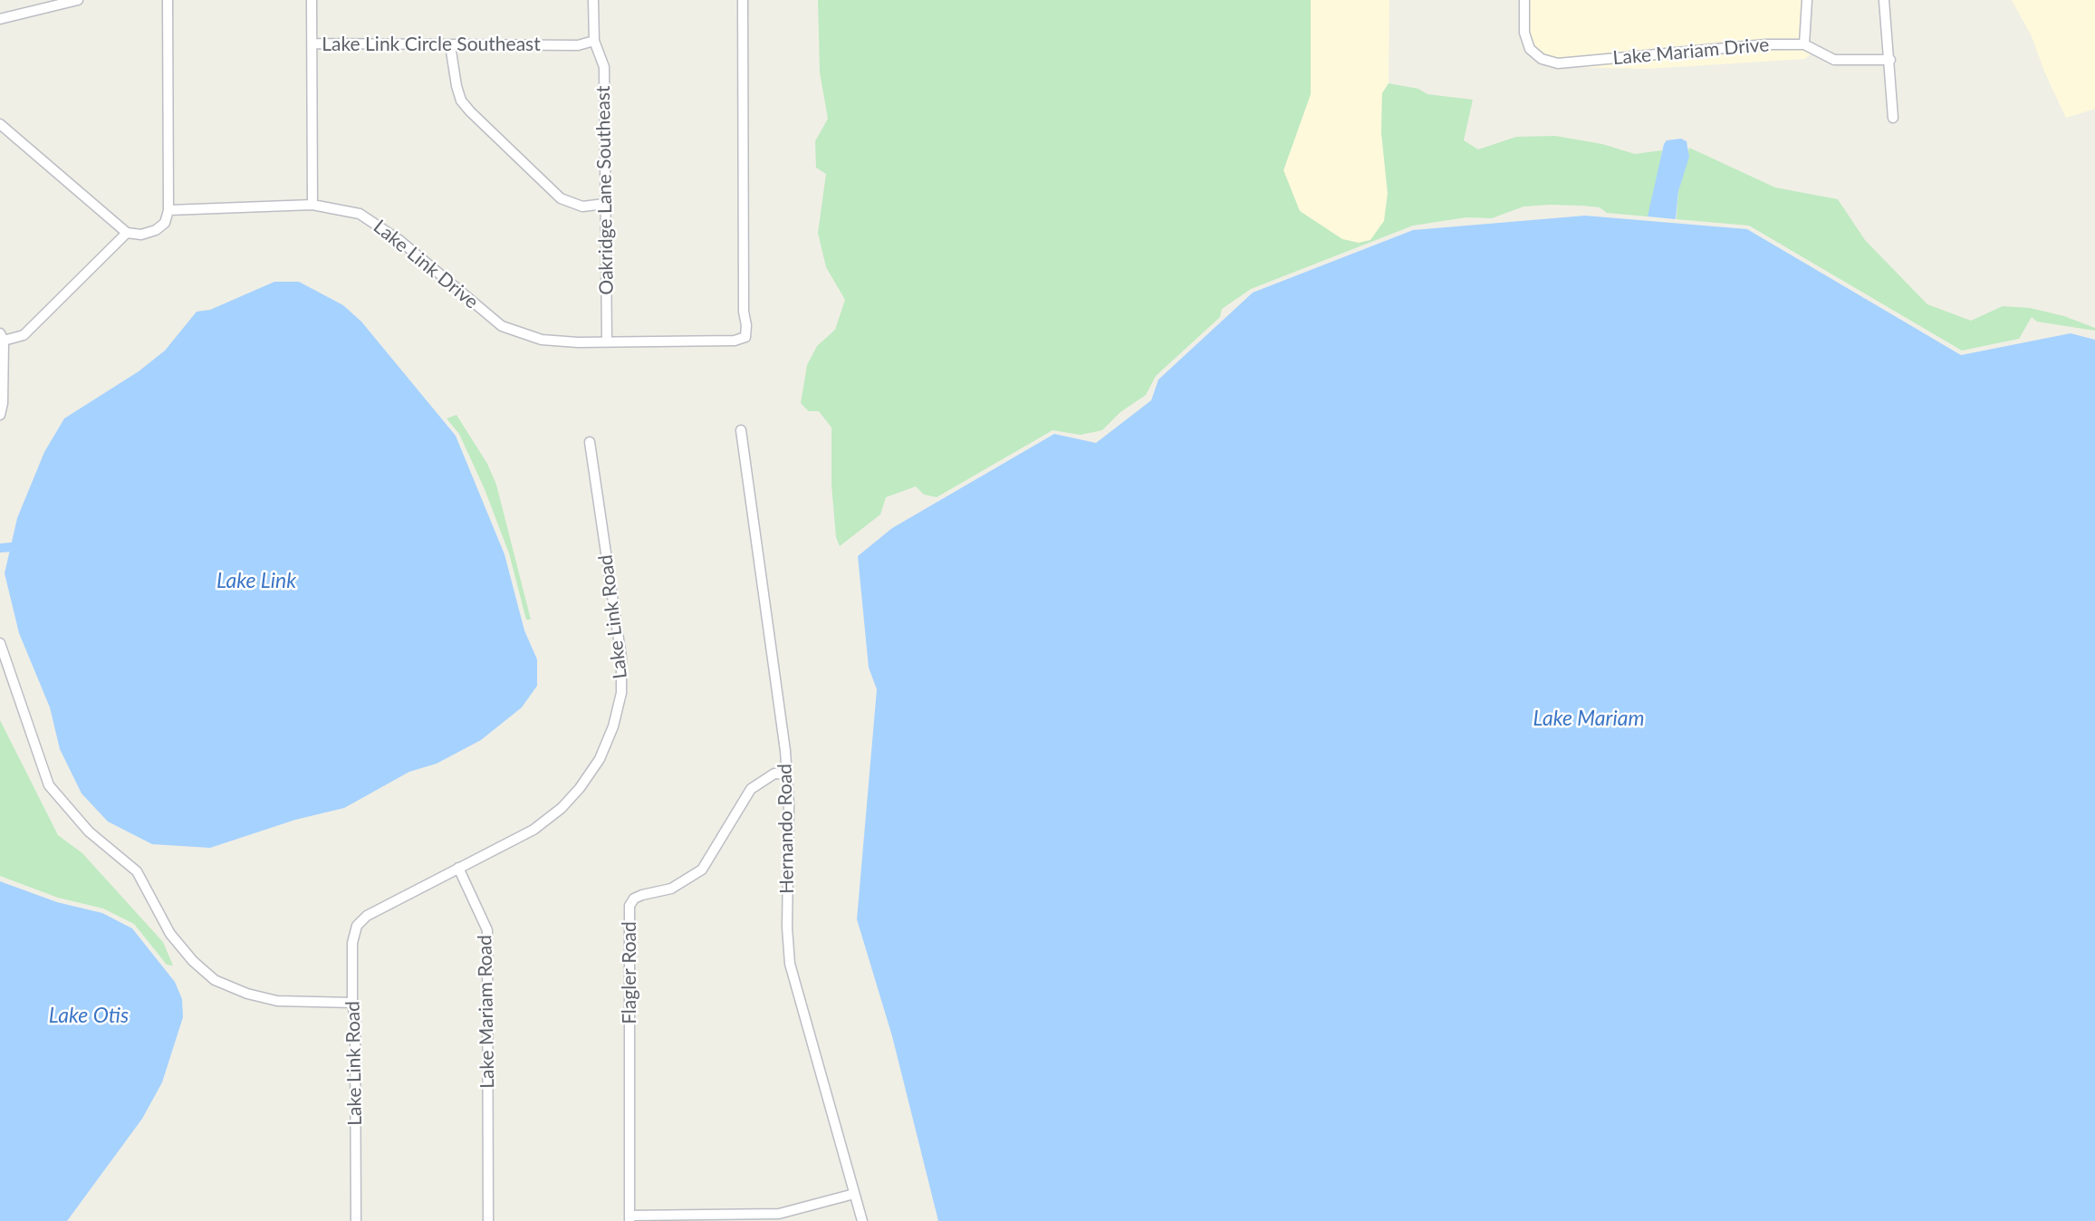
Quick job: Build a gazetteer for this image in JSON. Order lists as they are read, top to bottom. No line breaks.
{"streets":{"street":["Lake Link Circle Southeast","Lake Mariam Drive","Oakridge Lane Southeast","Lake Link Drive","Lake Link Road","Hernando Road","Flagler Road","Lake Mariam Road"]},"crossings":[["Lake Link Circle Southeast","Oakridge Lane Southeast"],["Lake Link Circle Southeast","Lake Link Drive"],["Oakridge Lane Southeast","Lake Link Drive"],["Lake Link Road","Lake Mariam Road"],["Hernando Road","Flagler Road"]],"water":["Lake Link","Lake Mariam","Lake Otis"]}
